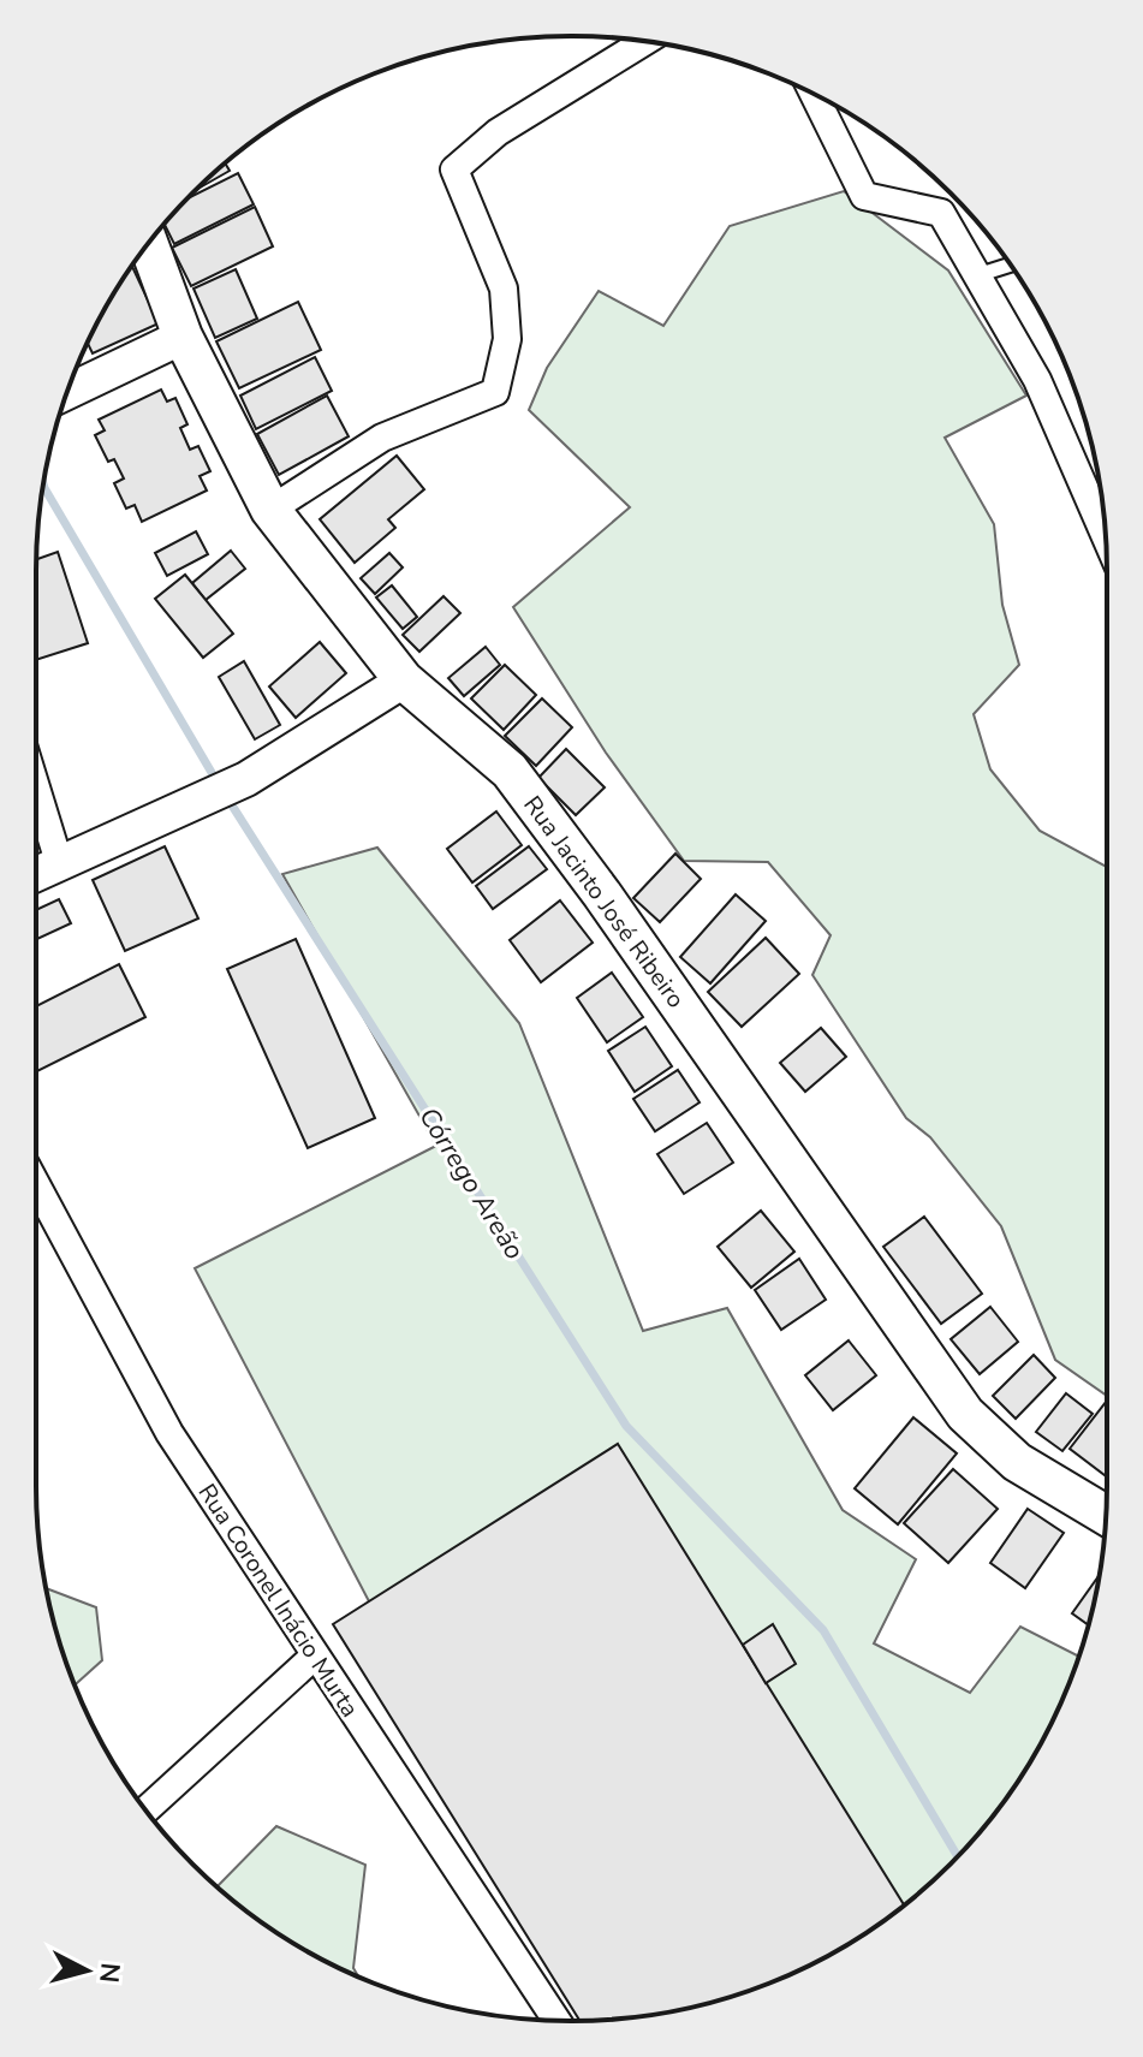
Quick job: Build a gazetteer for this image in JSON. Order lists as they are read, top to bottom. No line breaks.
{"streets":{"main road":["Rua Jacinto José Ribeiro"],"street":["Rua Coronel Inácio Murta"]},"water":["Córrego Areão"],"north":"right"}
